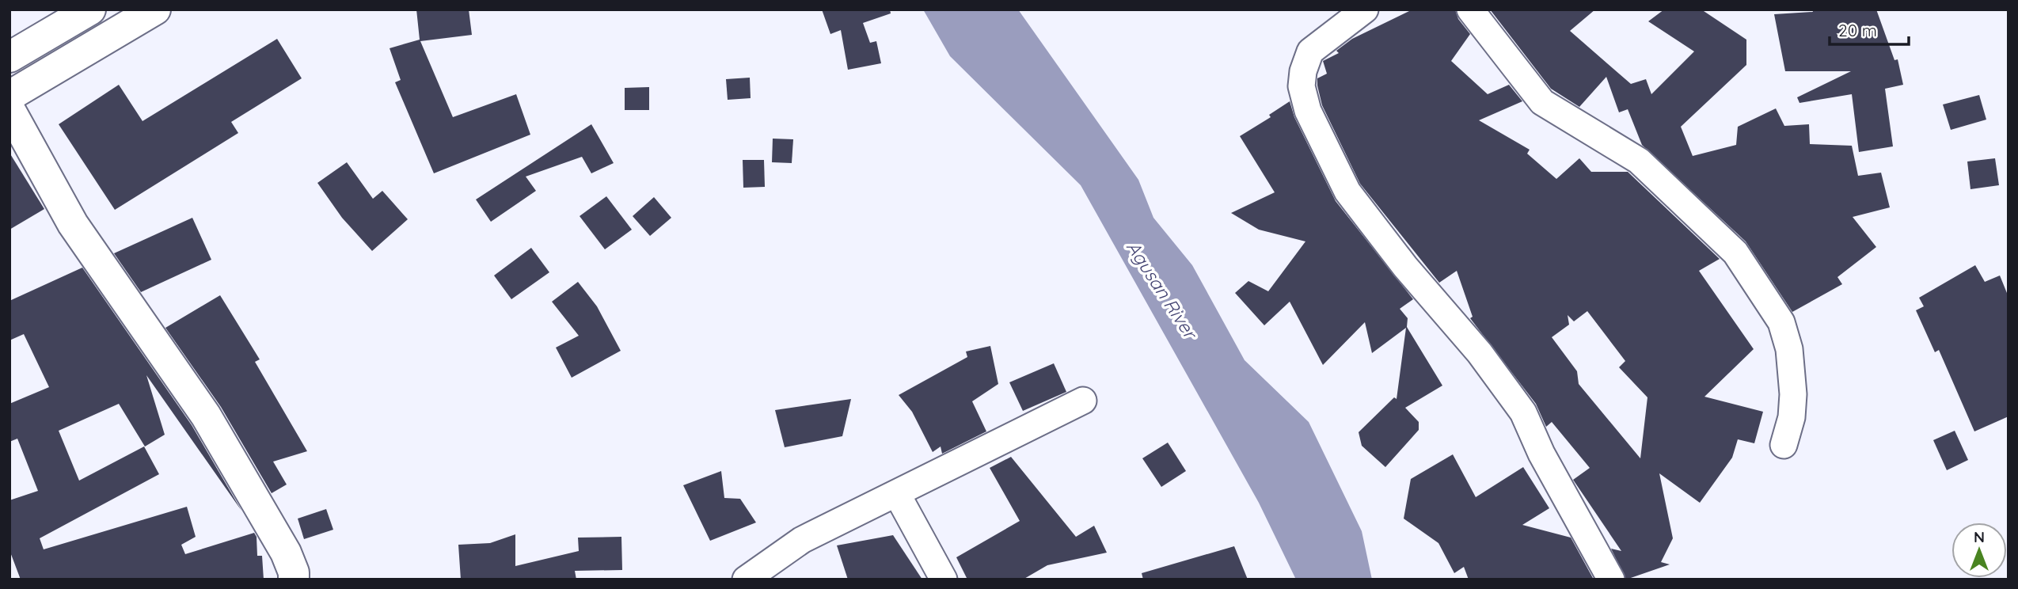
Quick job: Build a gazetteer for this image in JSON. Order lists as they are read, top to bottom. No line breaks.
{"water":["Agusan River"],"scale_bar":"20 m","north":"top"}
